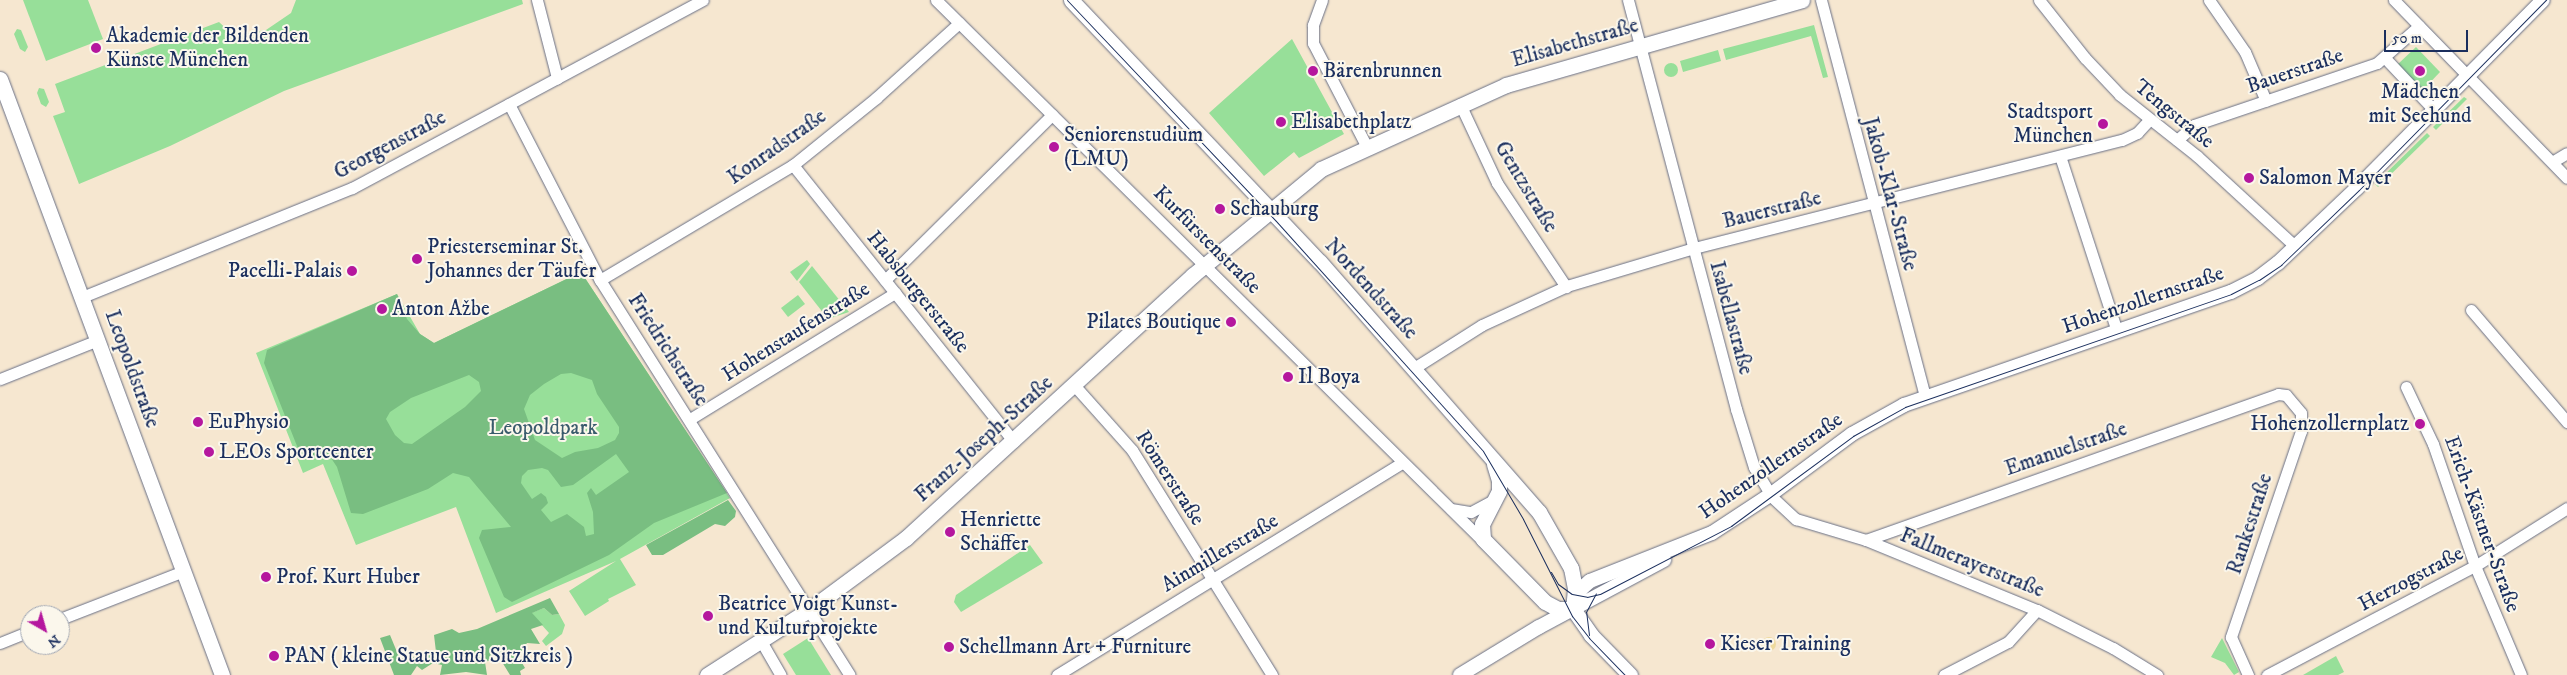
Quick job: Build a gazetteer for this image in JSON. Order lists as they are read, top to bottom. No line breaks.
{"streets":{"main road":["Elisabethstraße","Nordendstraße","Leopoldstraße","Franz-Joseph-Straße"],"street":["Bauerstraße","Tengstraße","Georgenstraße","Konradstraße","Gentzstraße","Jakob-Klar-Straße","Kurfürstenstraße","Habsburgerstraße","Hohenzollernstraße","Isabellastraße","Hohenstaufenstraße","Friedrichstraße","Emanuelstraße","Römerstraße","Rankestraße","Erich-Kästner-Straße","Ainmillerstraße","Fallmerayerstraße","Herzogstraße"]},"crossings":[["Elisabethstraße","Gentzstraße"],["Elisabethstraße","Isabellastraße"],["Bauerstraße","Tengstraße"],["Bauerstraße","Gentzstraße"],["Bauerstraße","Jakob-Klar-Straße"],["Bauerstraße","Nordendstraße"],["Bauerstraße","Isabellastraße"],["Tengstraße","Hohenzollernstraße"],["Georgenstraße","Friedrichstraße"],["Georgenstraße","Leopoldstraße"],["Konradstraße","Kurfürstenstraße"],["Konradstraße","Habsburgerstraße"],["Konradstraße","Friedrichstraße"],["Jakob-Klar-Straße","Hohenzollernstraße"],["Kurfürstenstraße","Hohenstaufenstraße"],["Kurfürstenstraße","Franz-Joseph-Straße"],["Kurfürstenstraße","Ainmillerstraße"],["Nordendstraße","Hohenzollernstraße"],["Nordendstraße","Franz-Joseph-Straße"],["Habsburgerstraße","Hohenstaufenstraße"],["Habsburgerstraße","Franz-Joseph-Straße"],["Hohenzollernstraße","Isabellastraße"],["Hohenzollernstraße","Fallmerayerstraße"],["Isabellastraße","Fallmerayerstraße"],["Hohenstaufenstraße","Friedrichstraße"],["Friedrichstraße","Franz-Joseph-Straße"],["Franz-Joseph-Straße","Römerstraße"],["Emanuelstraße","Rankestraße"],["Emanuelstraße","Fallmerayerstraße"],["Römerstraße","Ainmillerstraße"],["Erich-Kästner-Straße","Herzogstraße"]],"parks":["Leopoldpark"],"places":["Akademie der Bildenden Künste München","Bärenbrunnen","Mädchen mit Seehund","Elisabethplatz","Stadtsport München","Seniorenstudium (LMU)","Salomon Mayer","Schauburg","Priesterseminar St. Johannes der Täufer","Pacelli-Palais","Anton Ažbe","Pilates Boutique","Il Boya","EuPhysio","Hohenzollernplatz","LEOs Sportcenter","Henriette Schäffer","Prof. Kurt Huber","Beatrice Voigt Kunst- und Kulturprojekte","Kieser Training","Schellmann Art + Furniture","PAN ( kleine Statue und Sitzkreis )"],"scale_bar":"50 m","north":"bottom right"}
